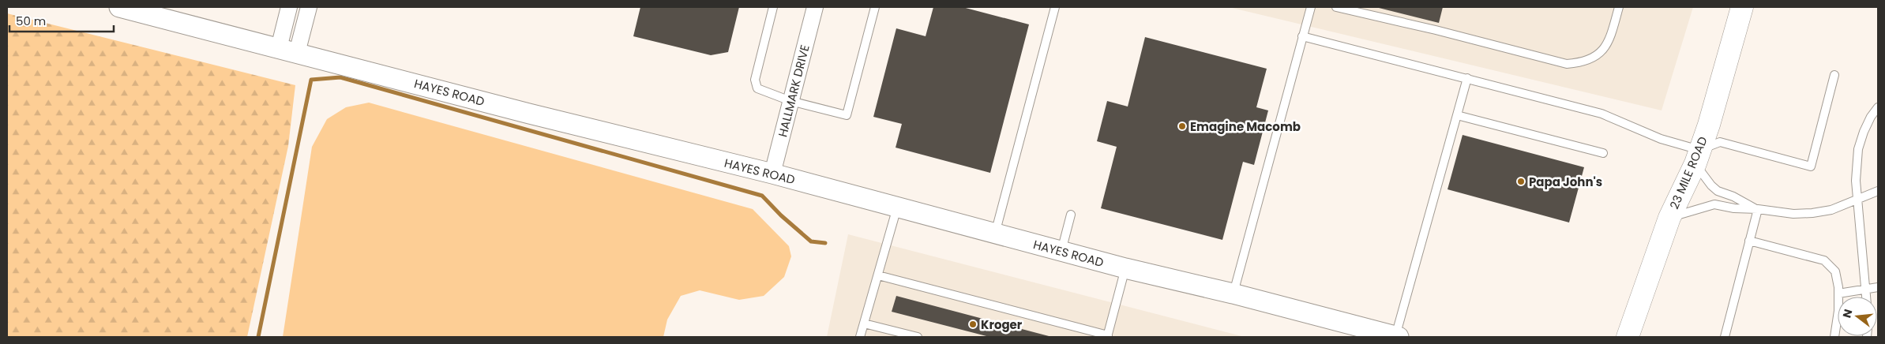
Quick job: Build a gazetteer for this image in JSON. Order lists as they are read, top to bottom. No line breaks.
{"streets":{"main road":["23 MILE ROAD"],"street":["HALLMARK DRIVE","HAYES ROAD"]},"crossings":[["HALLMARK DRIVE","HAYES ROAD"]],"places":["Emagine Macomb","Papa John's","Kroger"],"scale_bar":"50 m","north":"left"}
